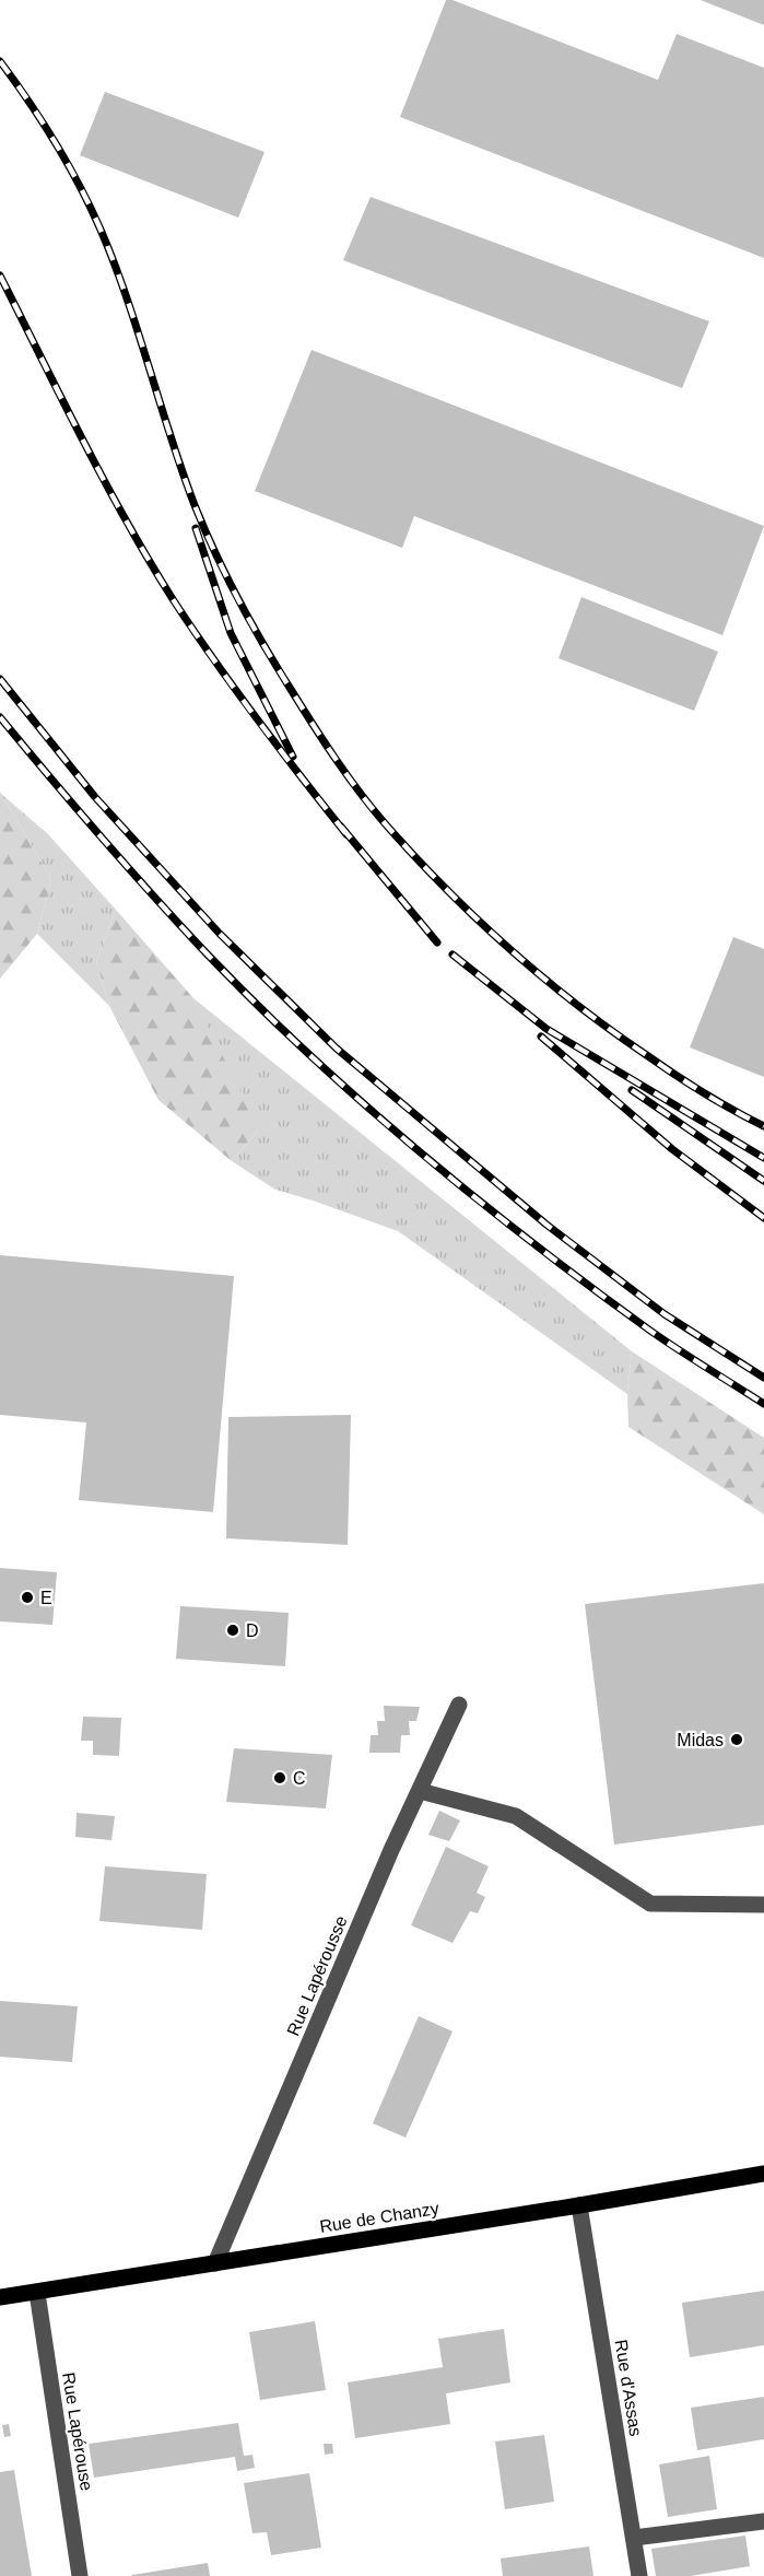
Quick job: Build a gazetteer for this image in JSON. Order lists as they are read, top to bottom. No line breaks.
{"streets":{"main road":["Rue de Chanzy"],"street":["Rue Lapérousse","Rue d'Assas","Rue Lapérouse"]},"crossings":[["Rue Lapérousse","Rue de Chanzy"],["Rue de Chanzy","Rue d'Assas"],["Rue de Chanzy","Rue Lapérouse"]],"places":["E","D","Midas","C"]}
